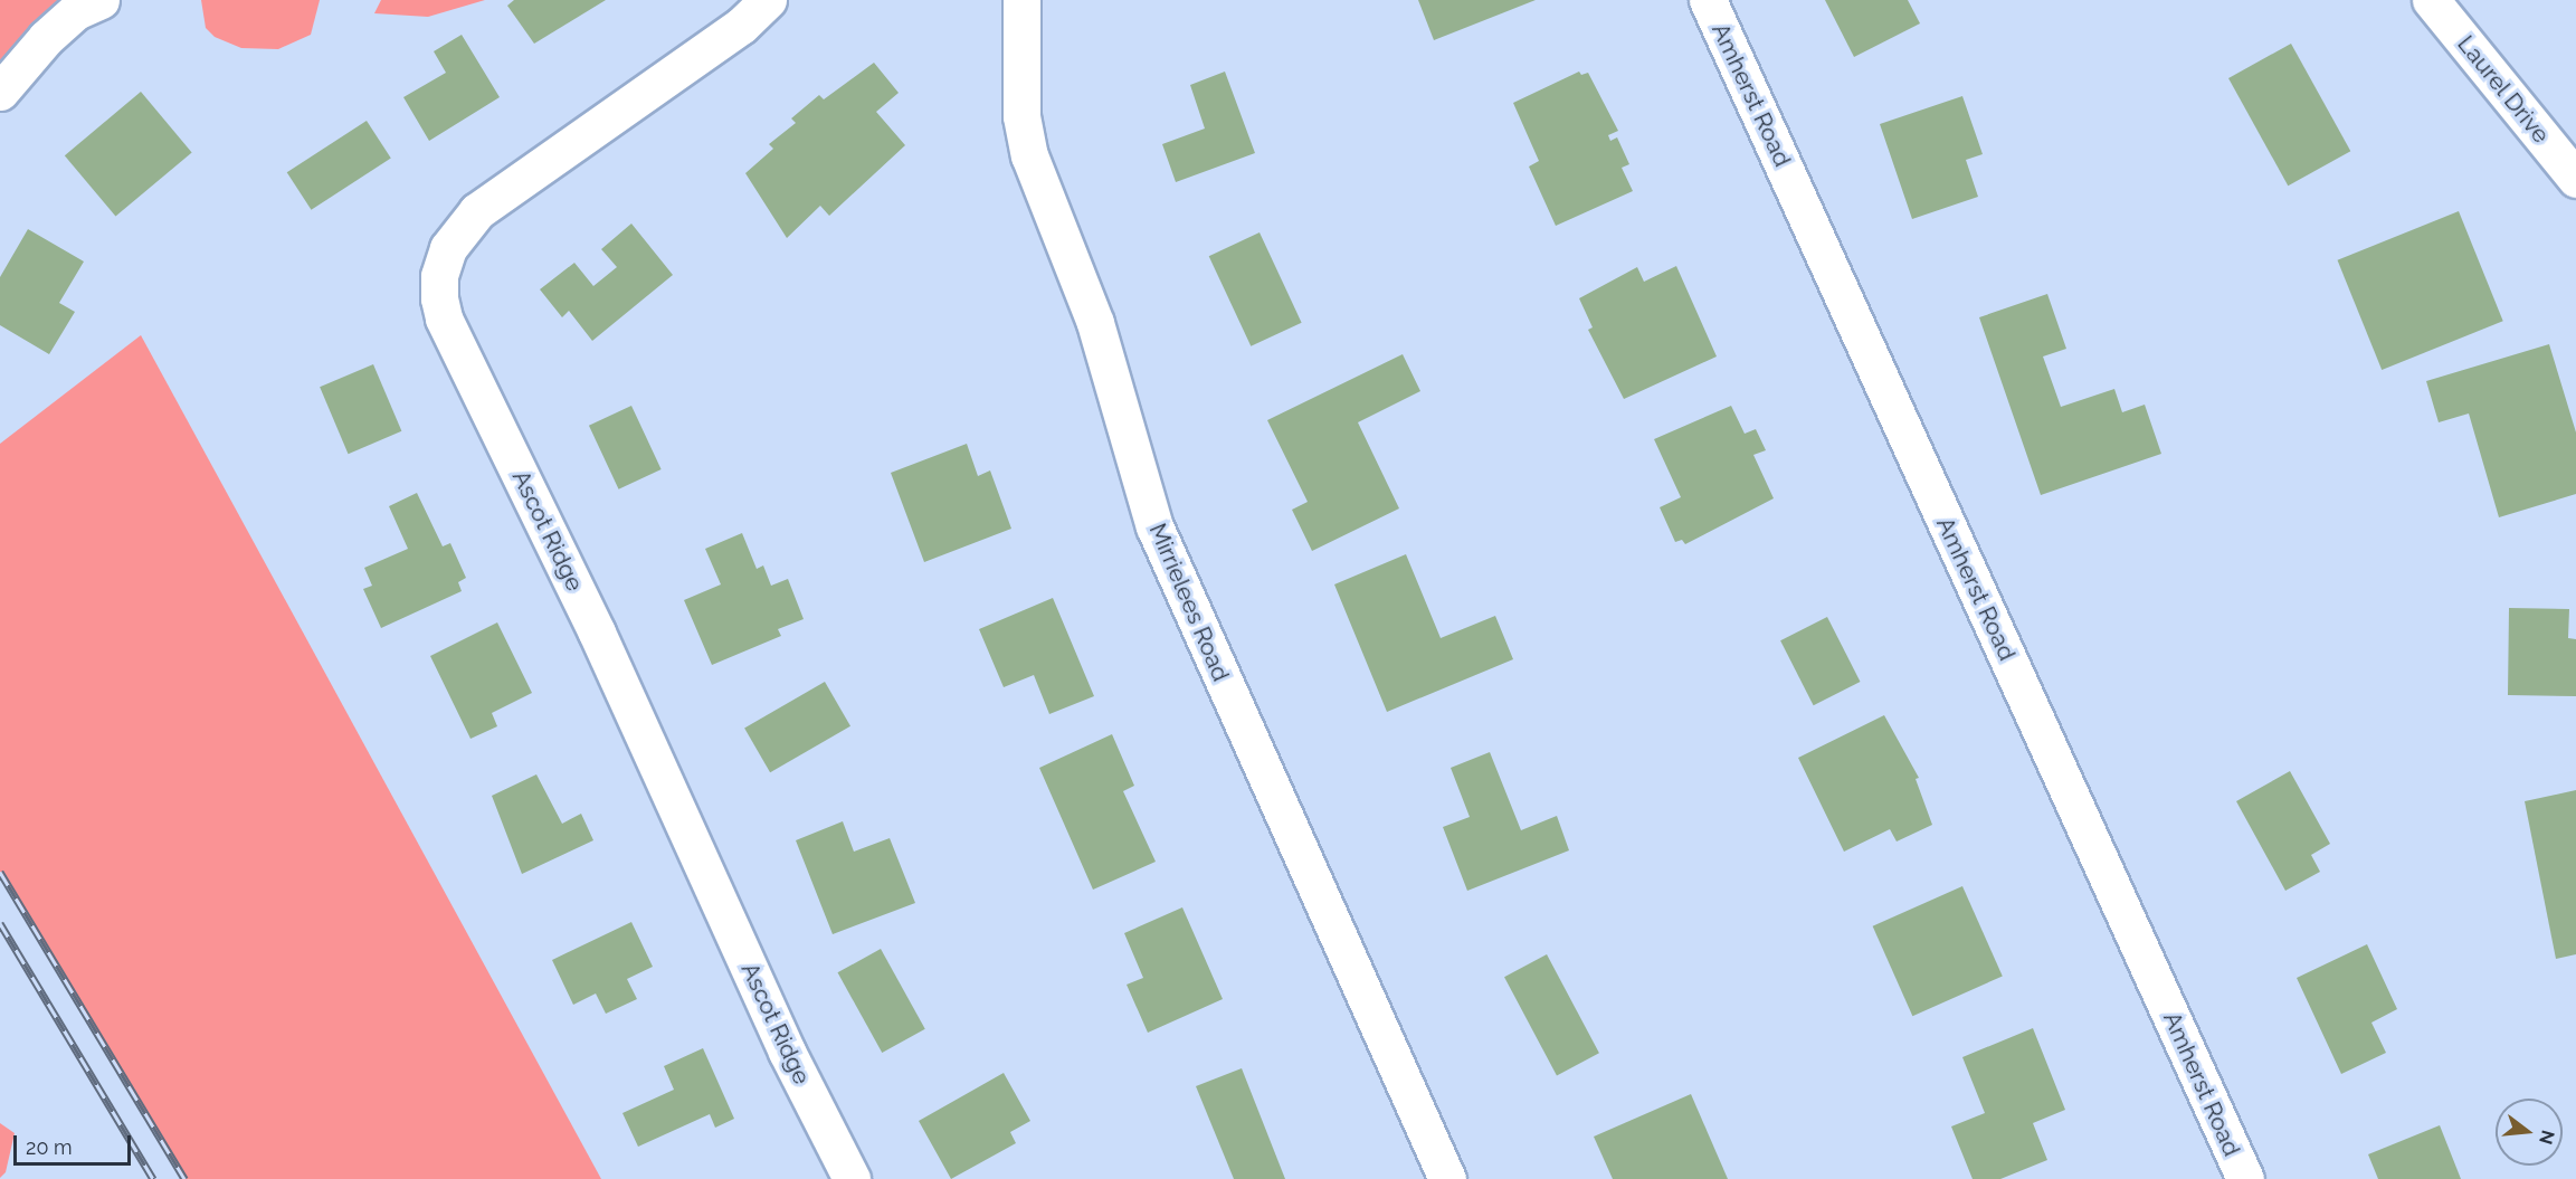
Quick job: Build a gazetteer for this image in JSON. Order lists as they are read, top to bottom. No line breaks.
{"streets":{"street":["Laurel Drive","Amherst Road","Ascot Ridge","Mirrielees Road"]},"scale_bar":"20 m","north":"right"}
